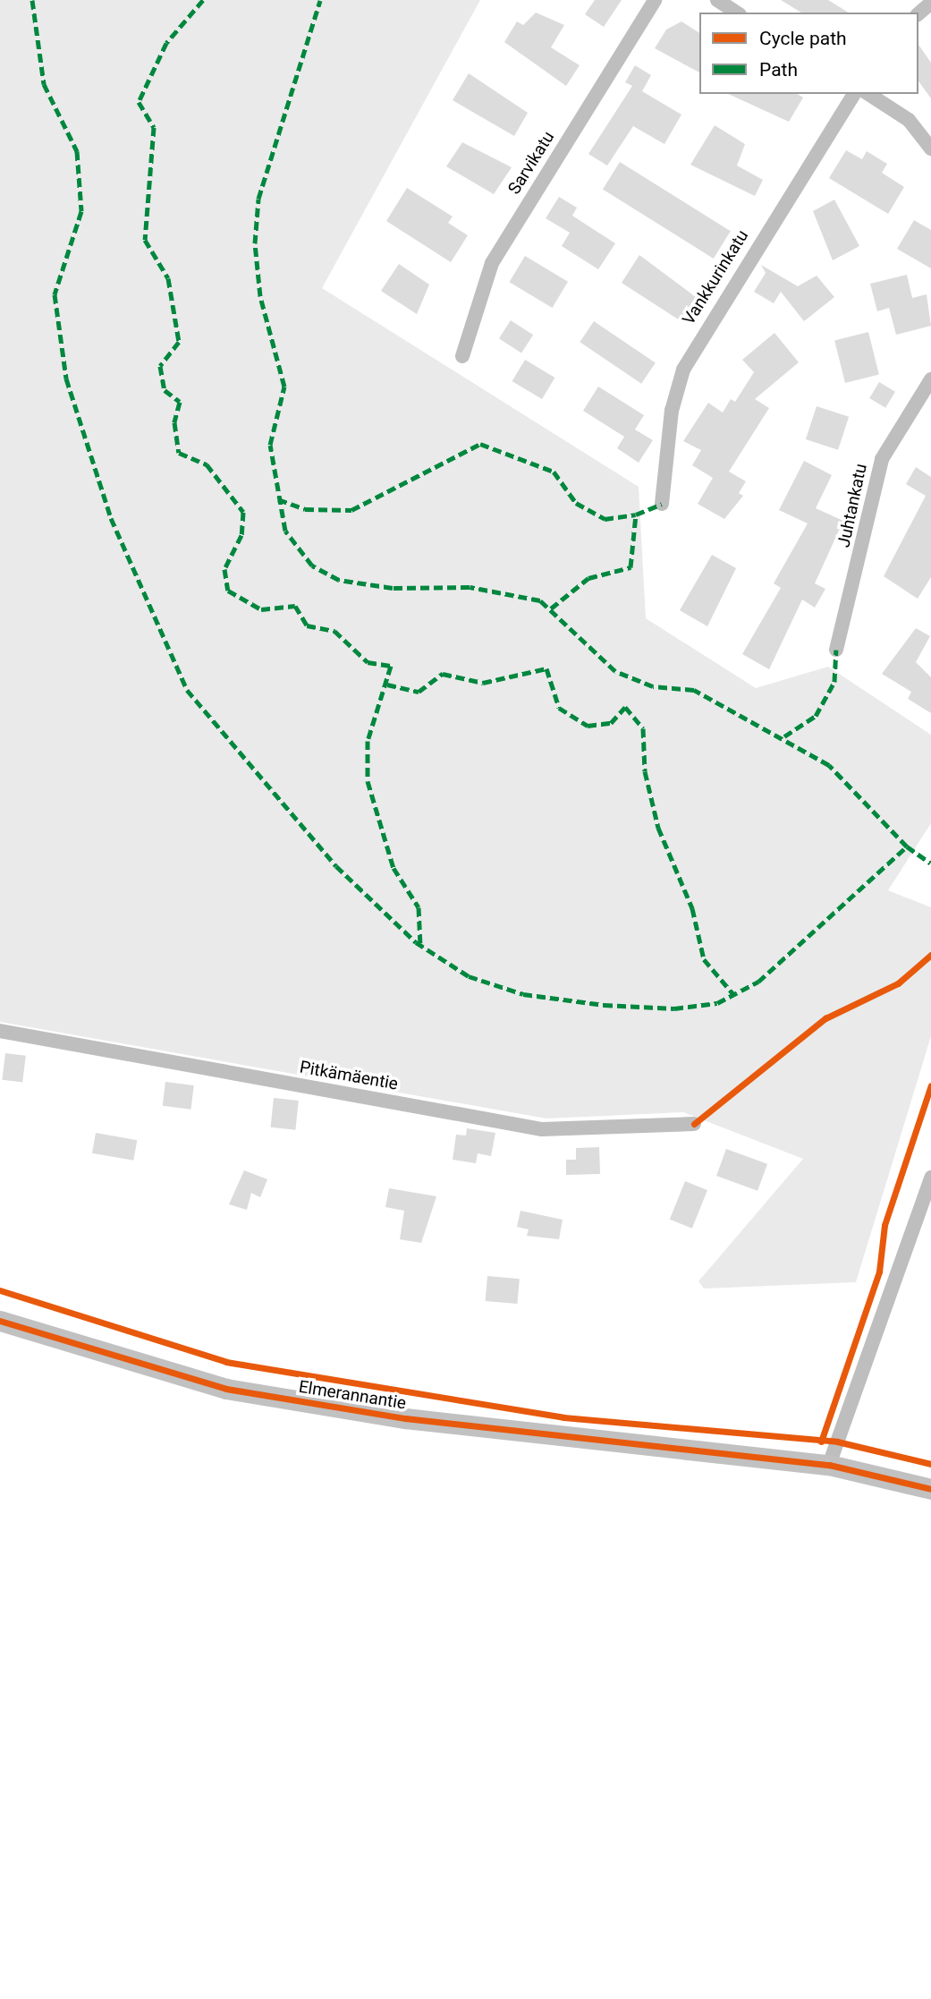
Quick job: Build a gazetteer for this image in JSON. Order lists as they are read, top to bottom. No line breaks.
{"streets":{"street":["Sarvikatu","Vankkurinkatu","Juhtankatu","Pitkämäentie","Elmerannantie"]},"legend":["Cycle path","Path"]}
